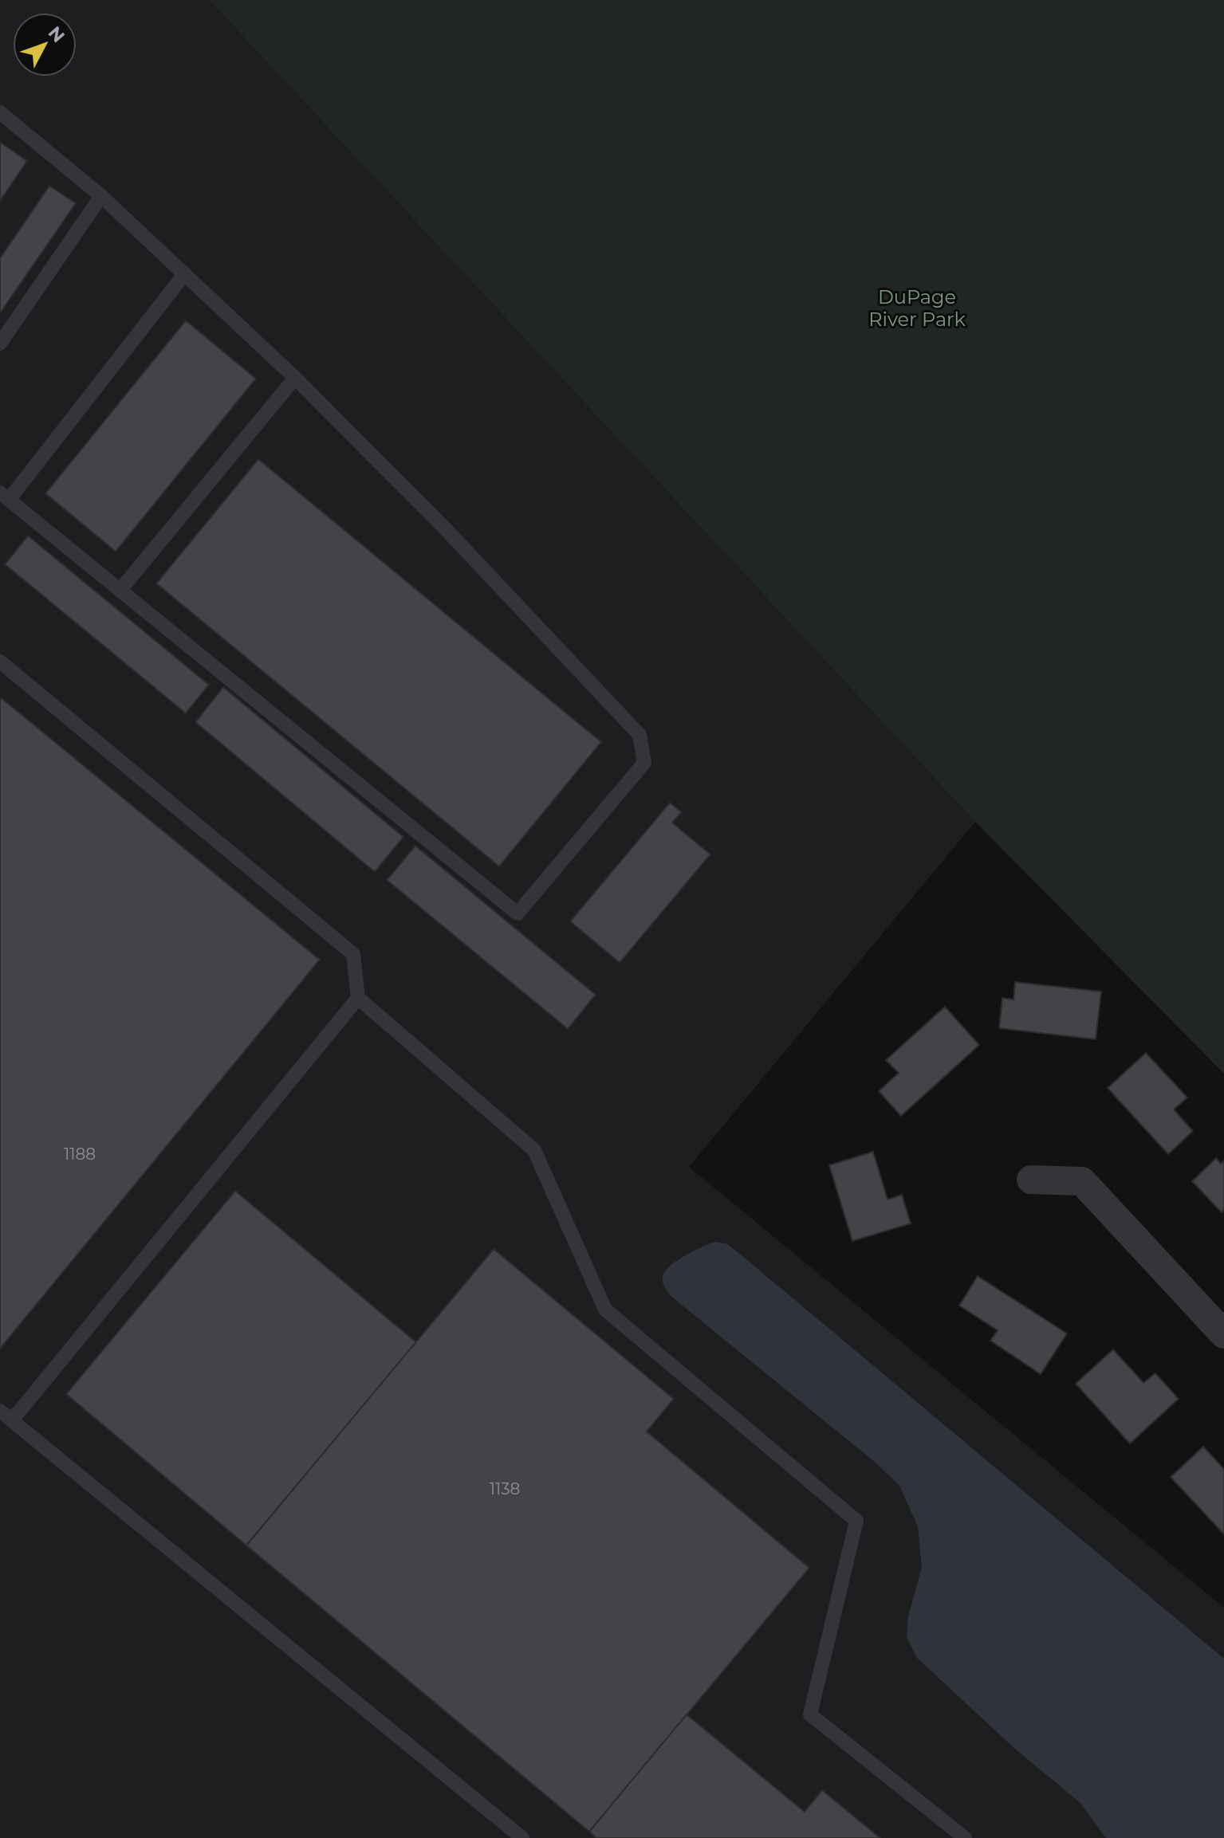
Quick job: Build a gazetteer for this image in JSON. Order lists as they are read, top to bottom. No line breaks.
{"parks":["DuPage River Park"],"house_numbers":["1188","1138"],"north":"top right"}
